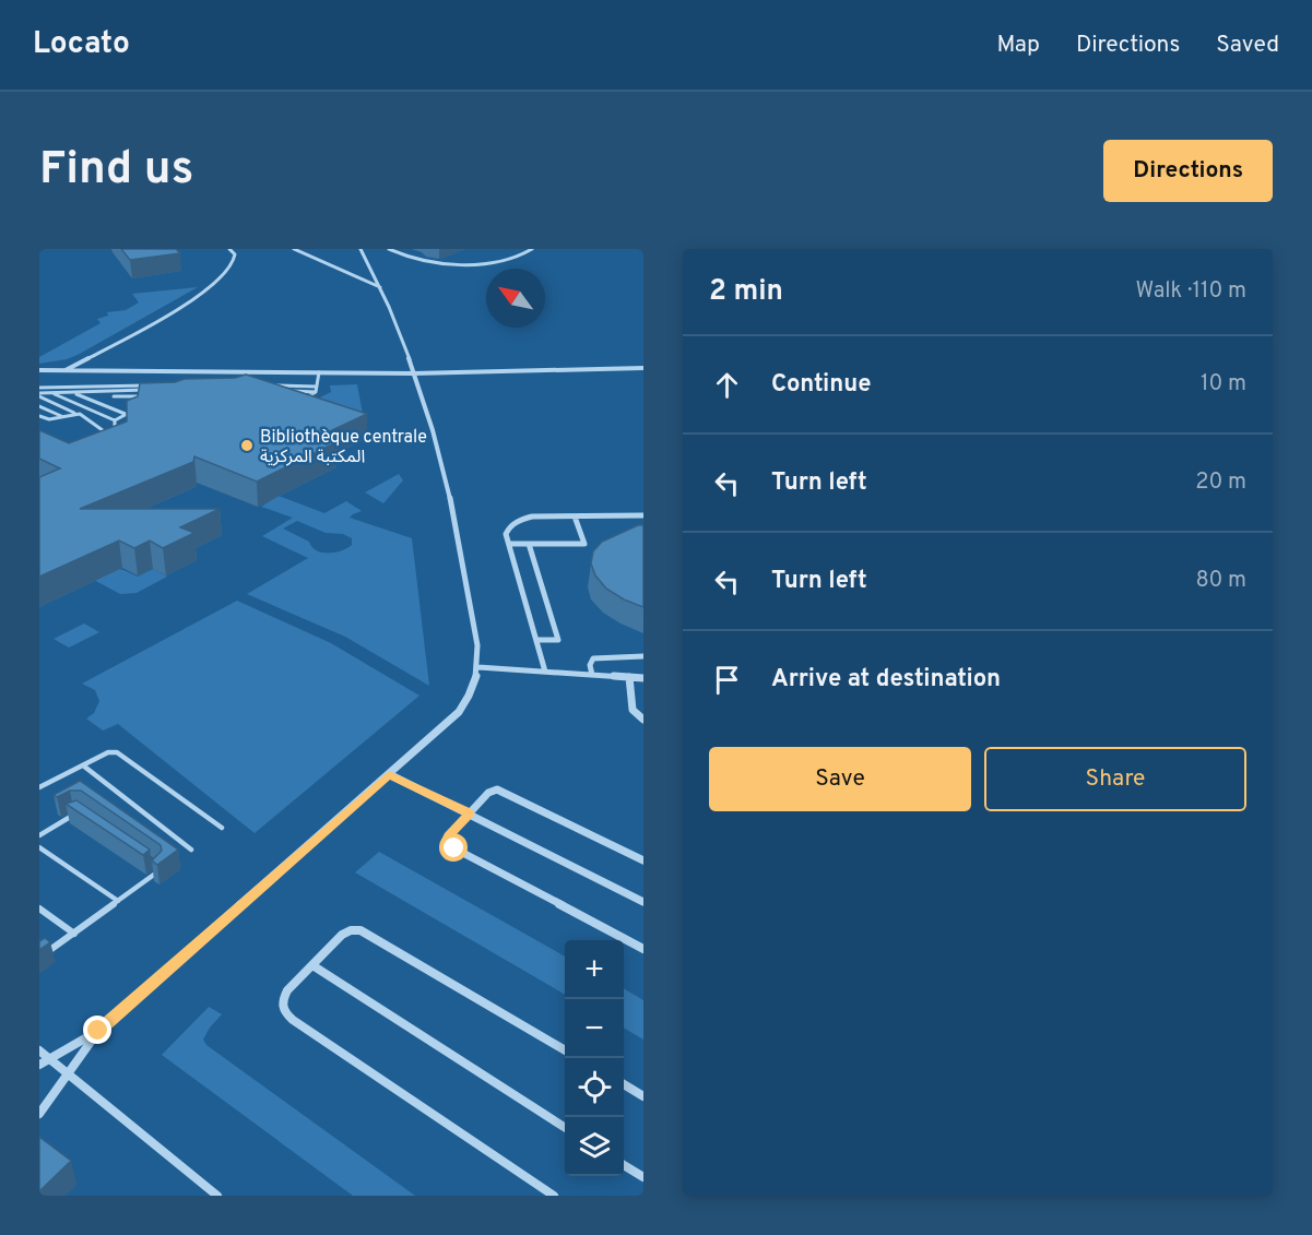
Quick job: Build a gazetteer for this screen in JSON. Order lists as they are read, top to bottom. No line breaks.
{"places":["Bibliothèque centrale المكتبة المركزية"],"north":"top left","page":{"header":"Locato","nav":["Map","Directions","Saved"],"buttons":["Directions",["Save","Share"]],"title":"Find us","heading":["2 min","Walk · 110 m"],"list":[["Continue","10 m"],["Turn left","20 m"],["Turn left","80 m"],"Arrive at destination"],"map_buttons":["+","−"]}}
